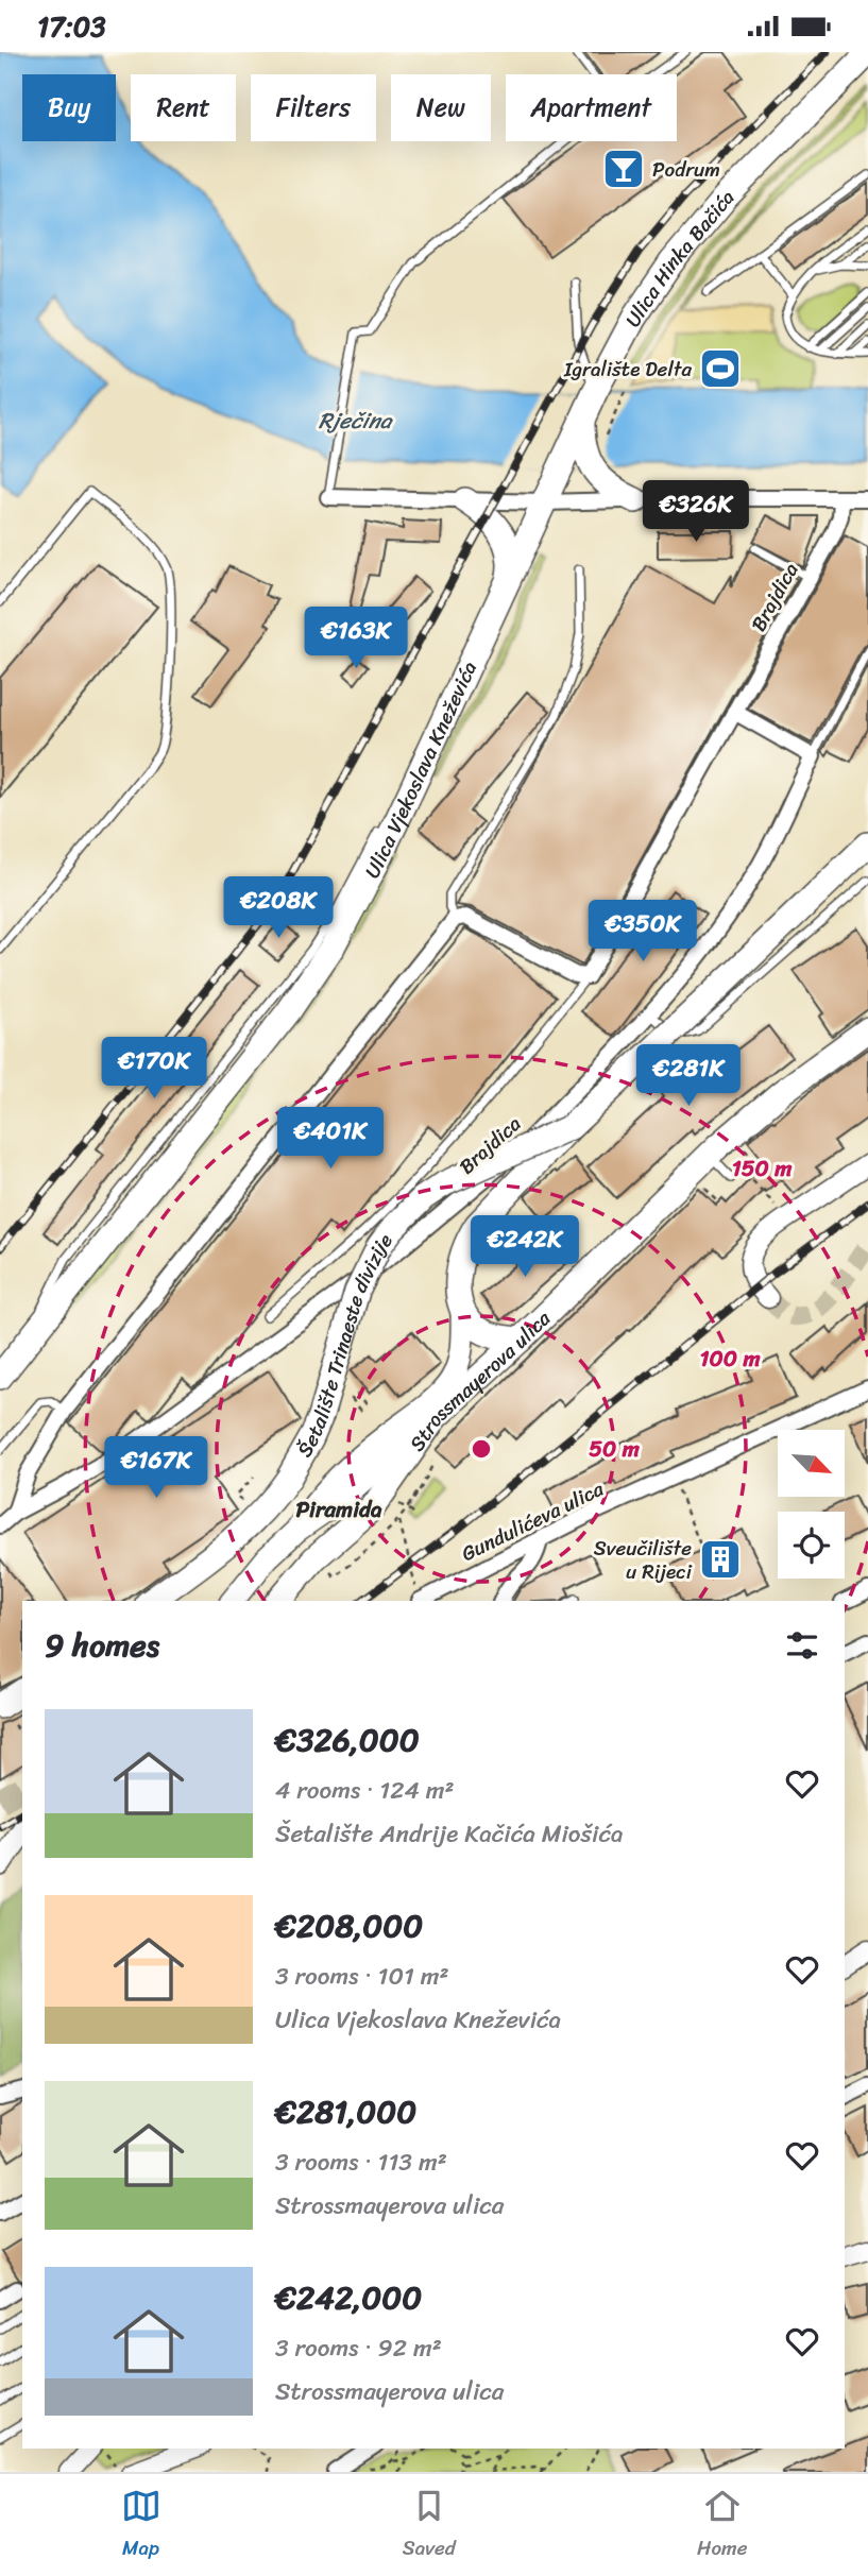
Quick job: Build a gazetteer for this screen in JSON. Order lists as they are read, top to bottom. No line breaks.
{"streets":{"main road":["Ulica Hinka Bačića","Ulica Vjekoslava Kneževića","Šetalište Trinaeste divizije","Strossmayerova ulica"],"street":["Brajdica","Gundulićeva ulica"]},"crossings":[["Ulica Hinka Bačića","Ulica Vjekoslava Kneževića"]],"districts":["Piramida"],"water":["Rječina"],"places":{"bar":["Podrum"],"sports":["Igralište Delta"],"building":["Sveučilište u Rijeci"]},"north":"bottom right","page":{"status":"17:03","chip":["Buy","Rent","Filters","New","Apartment"],"price":["€326K","€163K","€208K","€350K","€170K","€281K","€401K","€242K","€167K"],"heading":"9 homes","list":[{"name":"€326,000","note":"4 rooms · 124 m² · Šetalište Andrije Kačića Miošića"},{"name":"€208,000","note":"3 rooms · 101 m² · Ulica Vjekoslava Kneževića"},{"name":"€281,000","note":"3 rooms · 113 m² · Strossmayerova ulica"},{"name":"€242,000","note":"3 rooms · 92 m² · Strossmayerova ulica"}],"tabs":["Map","Saved","Home"]},"rings":["150 m","100 m","50 m"]}
